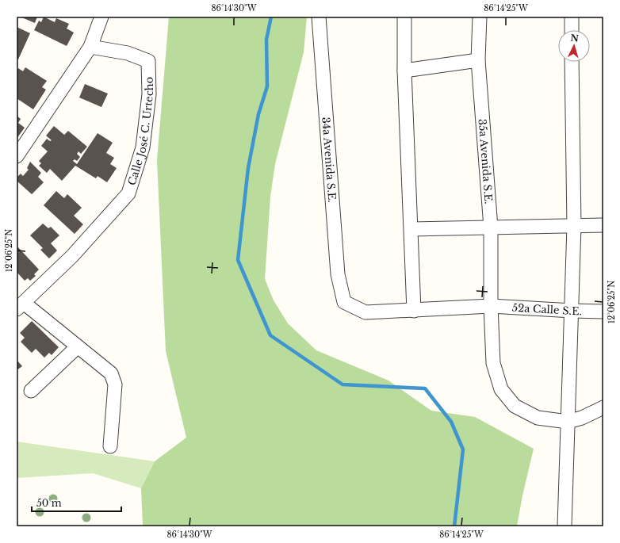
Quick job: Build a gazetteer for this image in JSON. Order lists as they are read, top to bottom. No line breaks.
{"streets":{"street":["Calle José C. Urtecho","34a Avenida S.E.","35a Avenida S.E.","52a Calle S.E."]},"crossings":[["34a Avenida S.E.","52a Calle S.E."],["35a Avenida S.E.","52a Calle S.E."]],"scale_bar":"50 m","north":"top","coordinates":["86°14'30\"W","86°14'25\"W","12°06'25\"N"]}
